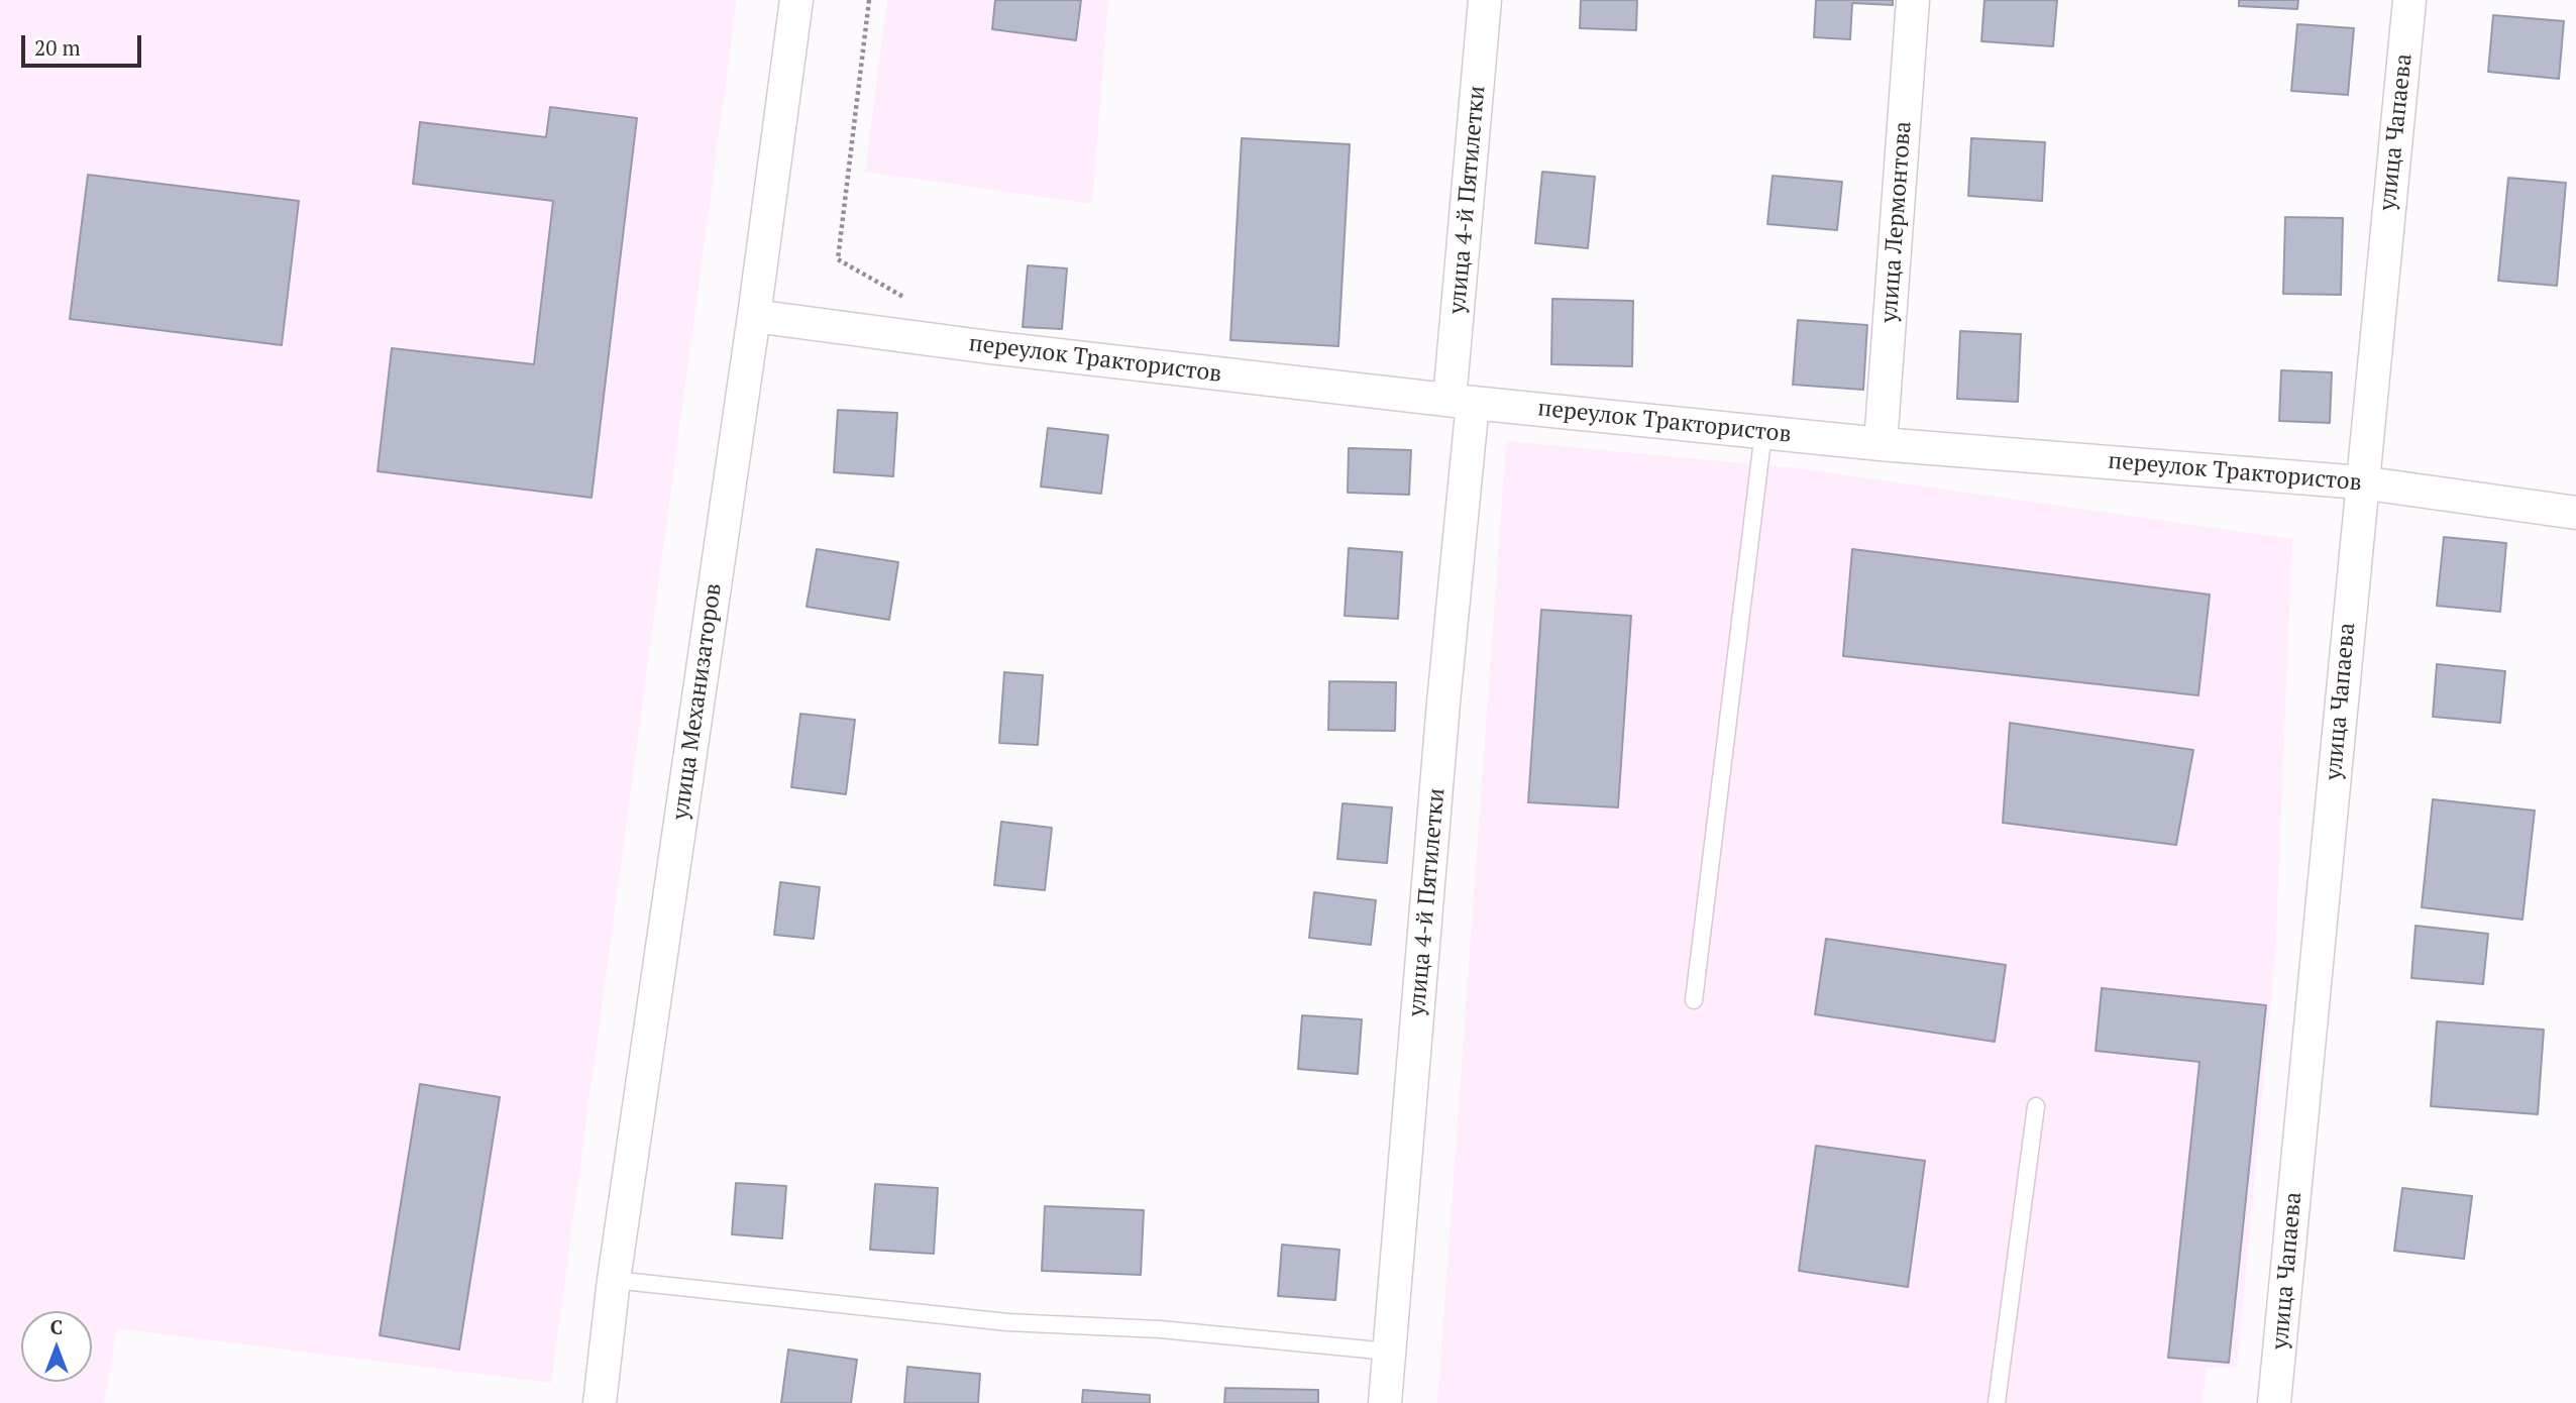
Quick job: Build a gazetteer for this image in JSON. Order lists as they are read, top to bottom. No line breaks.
{"streets":{"street":["улица Чапаева","улица 4-й Пятилетки","улица Лермонтова","переулок Трактористов","улица Механизаторов"]},"crossings":[["улица Чапаева","переулок Трактористов"],["улица 4-й Пятилетки","переулок Трактористов"],["улица Лермонтова","переулок Трактористов"],["переулок Трактористов","улица Механизаторов"]],"scale_bar":"20 m","north":"top"}
